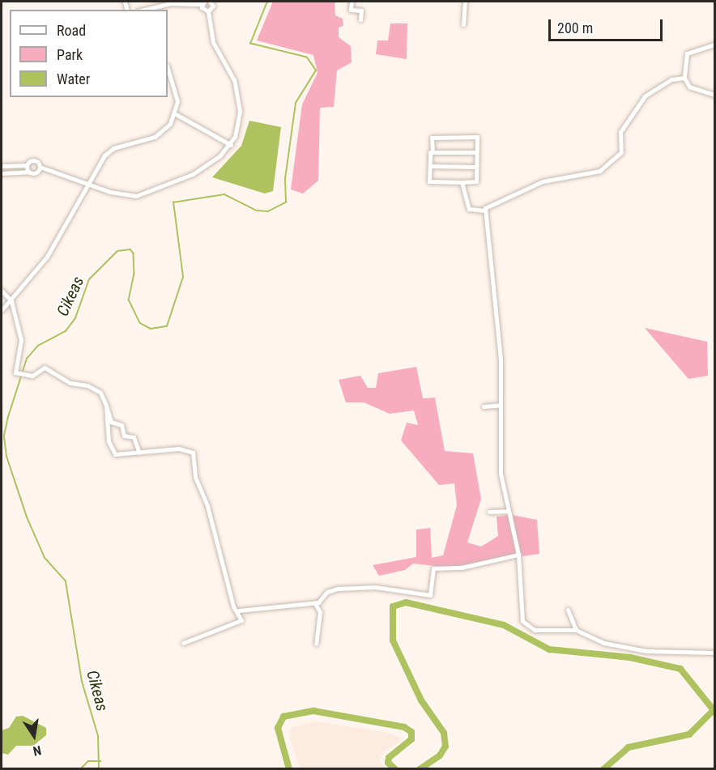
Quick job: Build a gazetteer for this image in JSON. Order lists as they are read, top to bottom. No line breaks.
{"water":["Cikeas"],"legend":["Road","Park","Water"],"scale_bar":"200 m","north":"bottom"}
